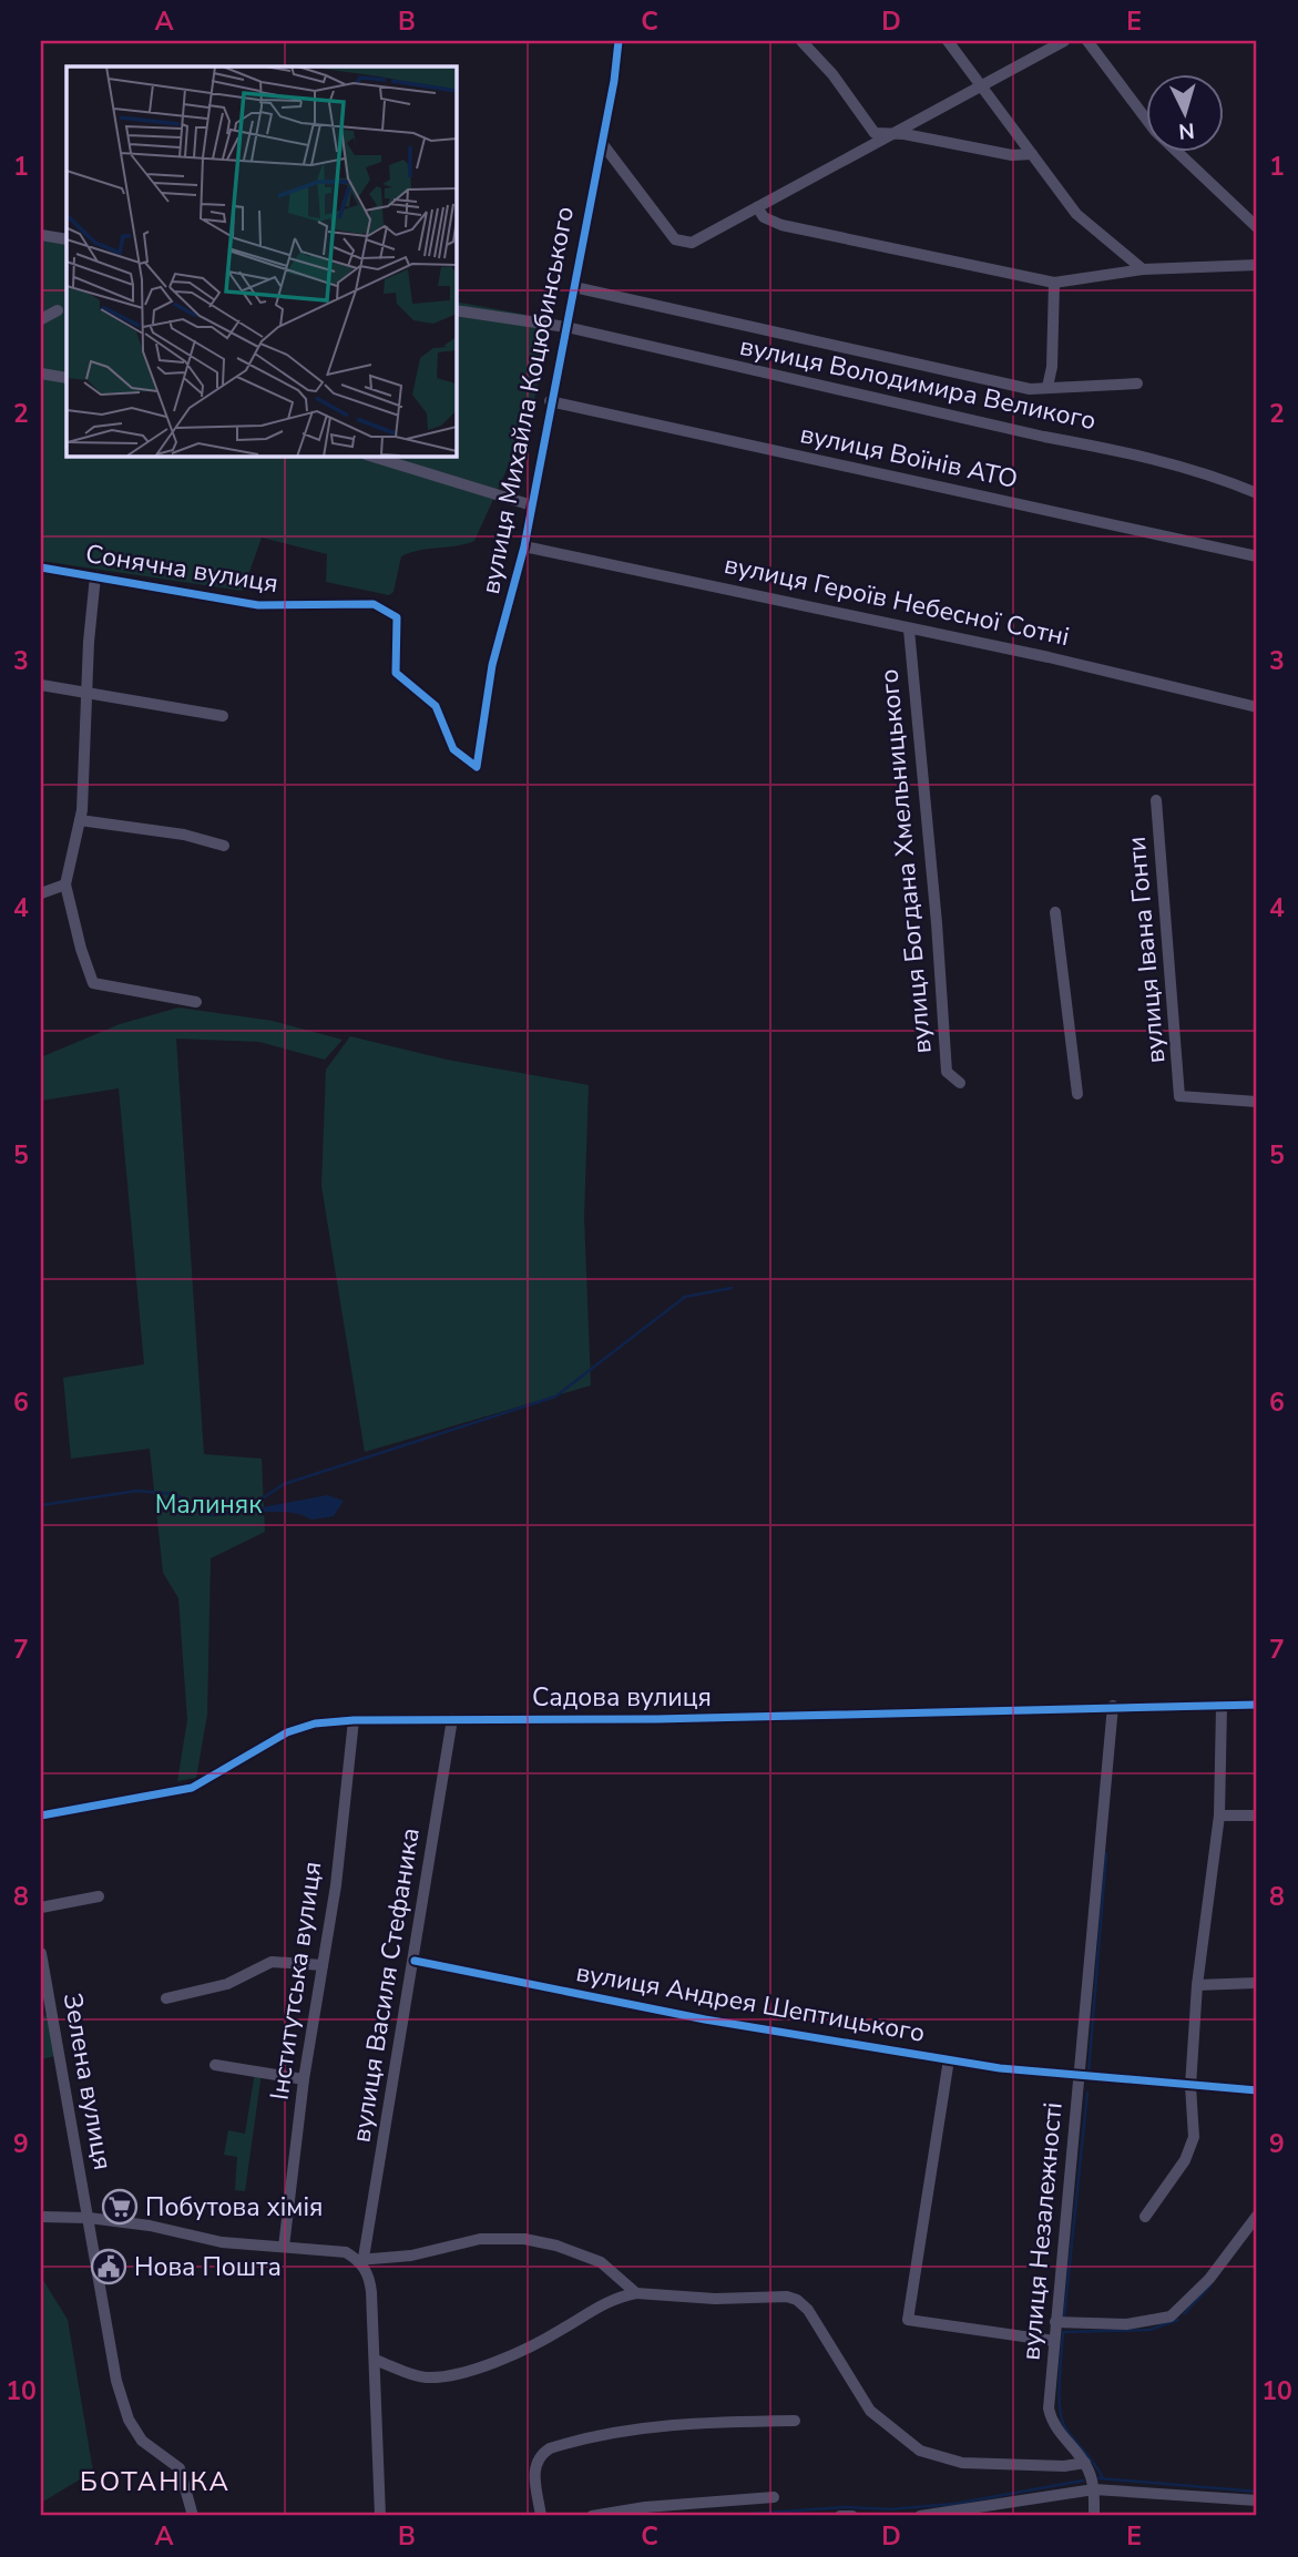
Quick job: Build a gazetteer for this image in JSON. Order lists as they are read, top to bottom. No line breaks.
{"streets":{"street":["вулиця Володимира Великого","вулиця Михайла Коцюбинського","вулиця Воїнів АТО","Сонячна вулиця","вулиця Героїв Небесної Сотні","вулиця Богдана Хмельницького","вулиця Івана Гонти","Садова вулиця","Інститутська вулиця","вулиця Василя Стефаника","вулиця Андрея Шептицького","Зелена вулиця","вулиця Незалежності"]},"crossings":[["вулиця Володимира Великого","вулиця Михайла Коцюбинського"],["вулиця Михайла Коцюбинського","вулиця Воїнів АТО"],["вулиця Михайла Коцюбинського","Сонячна вулиця"],["вулиця Михайла Коцюбинського","вулиця Героїв Небесної Сотні"],["вулиця Героїв Небесної Сотні","вулиця Богдана Хмельницького"],["Садова вулиця","Інститутська вулиця"],["Садова вулиця","вулиця Василя Стефаника"],["Садова вулиця","вулиця Незалежності"],["вулиця Василя Стефаника","вулиця Андрея Шептицького"],["вулиця Андрея Шептицького","вулиця Незалежності"]],"districts":["БОТАНІКА"],"parks":["Малиняк"],"places":{"supermarket":["Побутова хімія"],"public building":["Нова Пошта"]},"north":"bottom","grid":{"columns":["A","B","C","D","E"],"rows":["1","2","3","4","5","6","7","8","9","10"]}}
